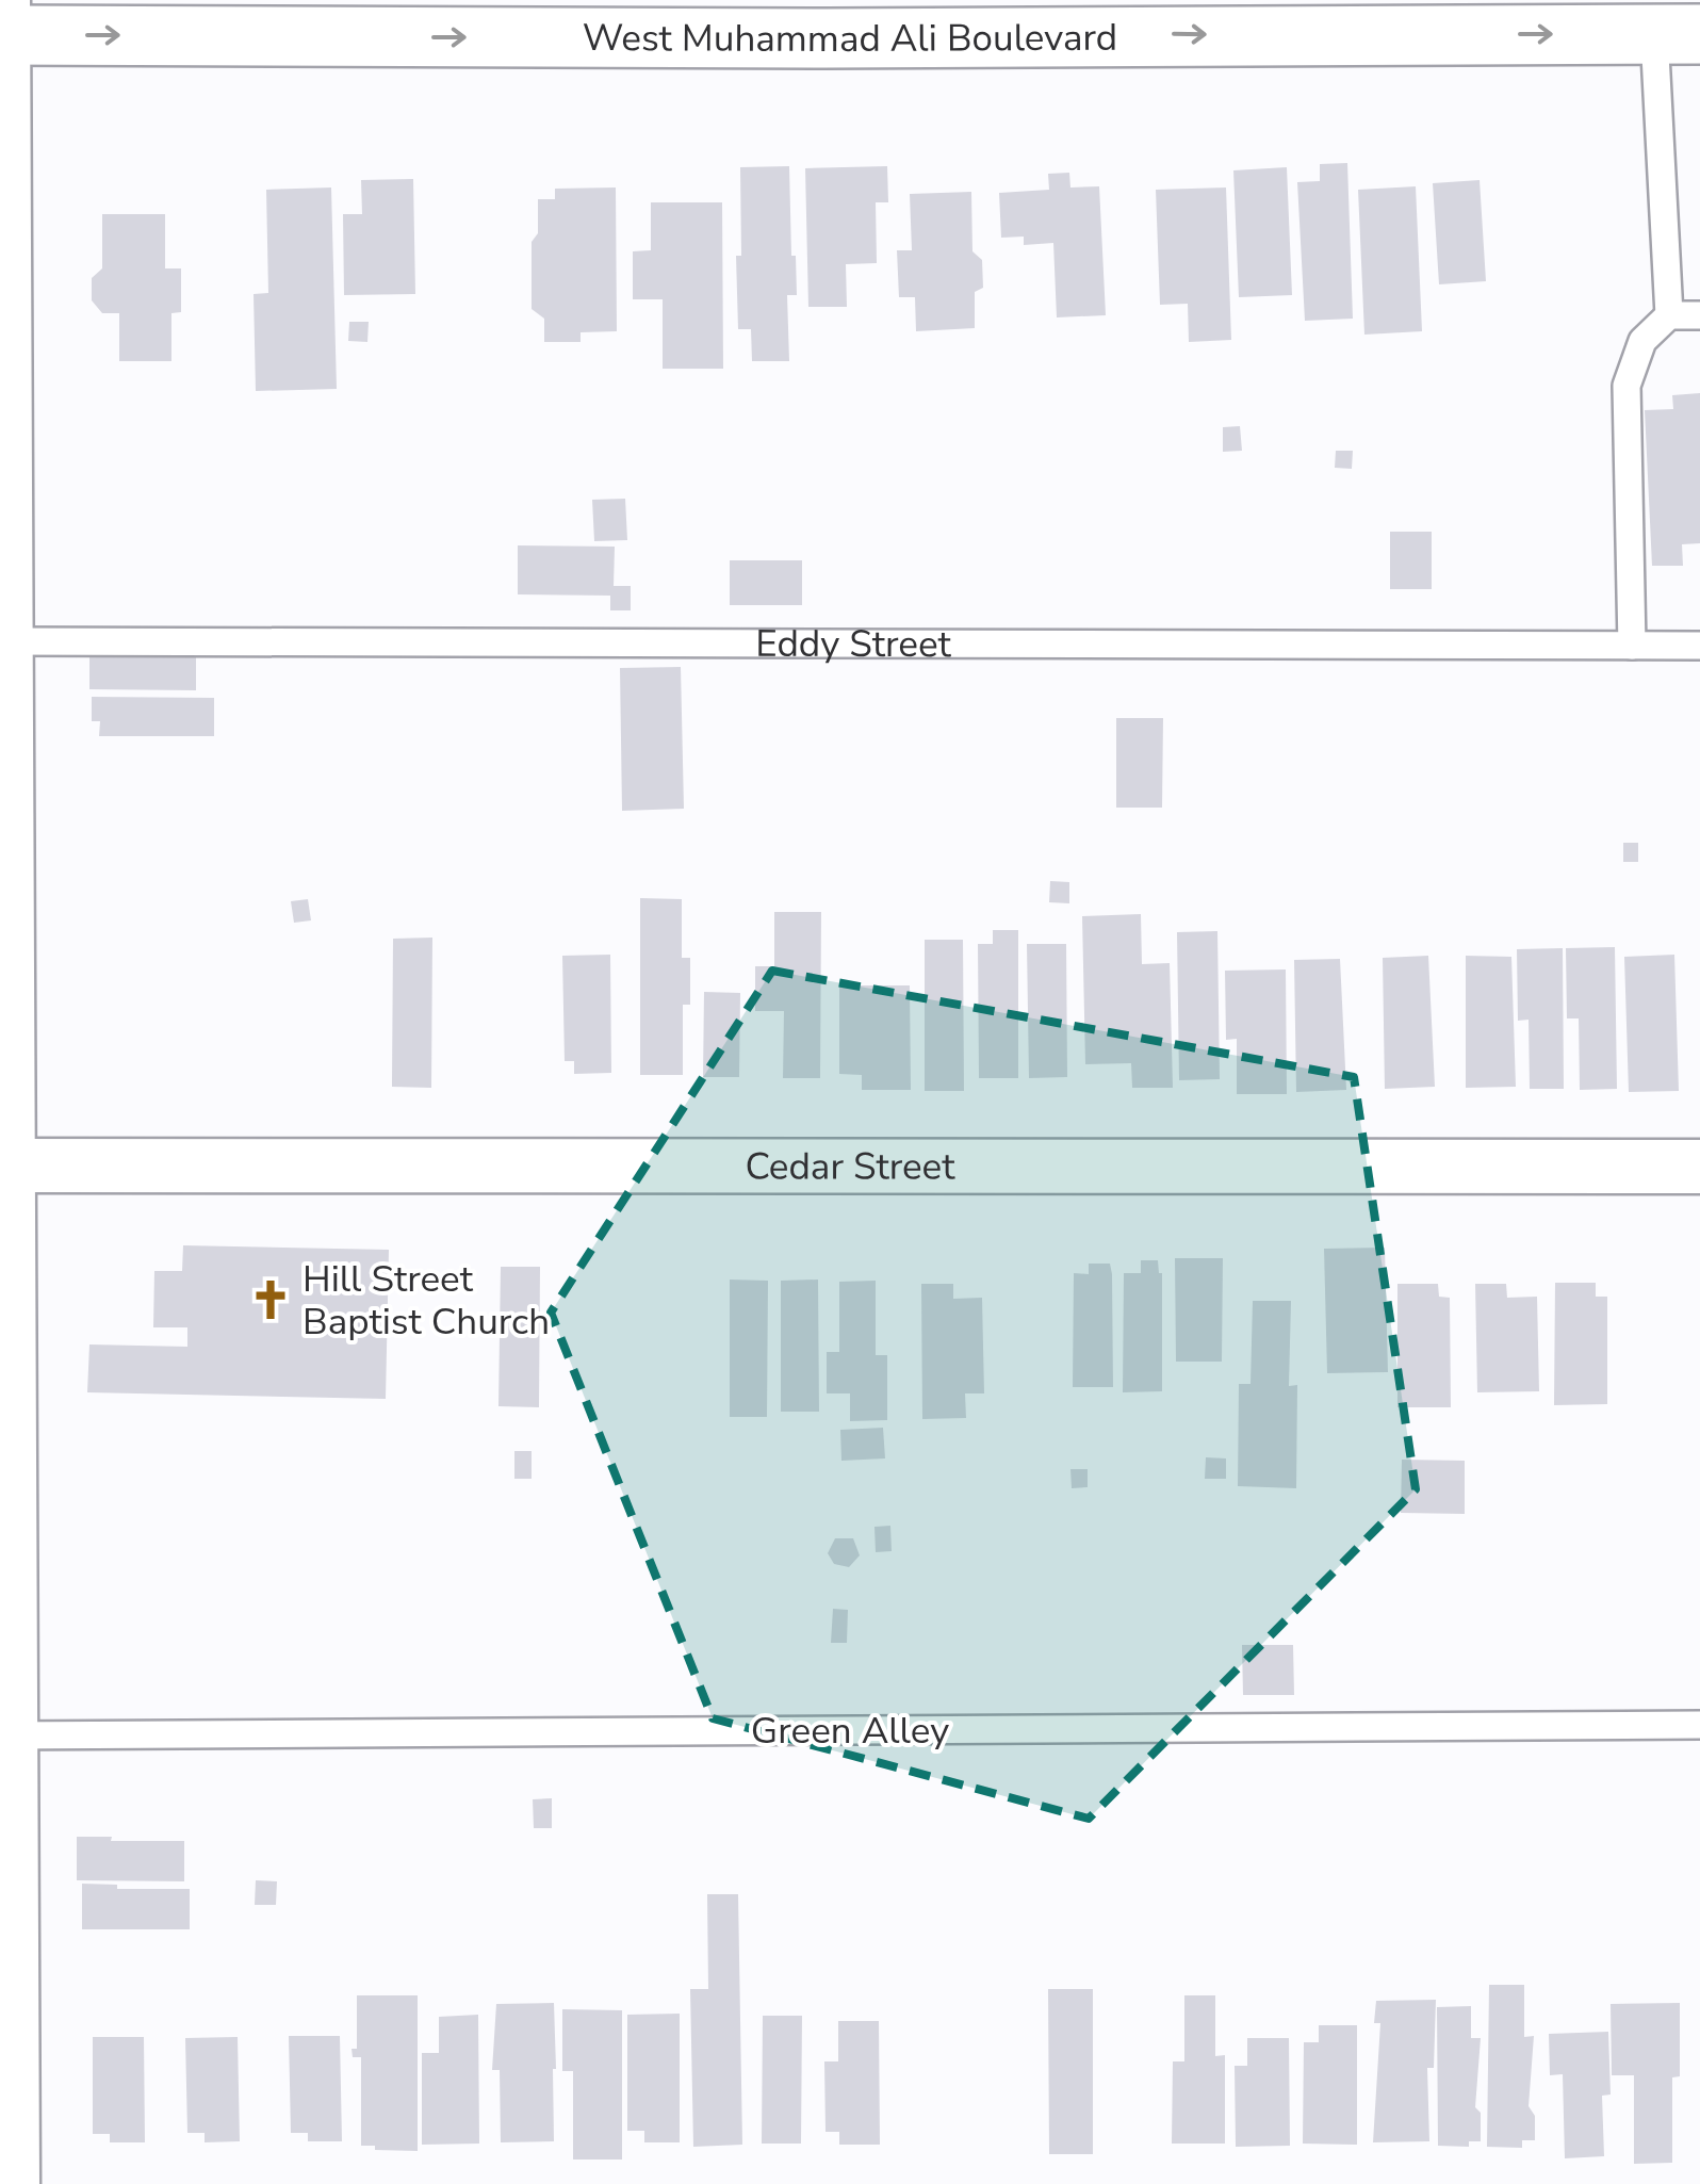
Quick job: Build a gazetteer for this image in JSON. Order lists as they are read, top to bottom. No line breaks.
{"streets":{"main road":["West Muhammad Ali Boulevard"],"street":["Cedar Street"],"lane":["Eddy Street","Green Alley"]},"one_way":["West Muhammad Ali Boulevard"],"places":{"church":["Hill Street Baptist Church"]}}
